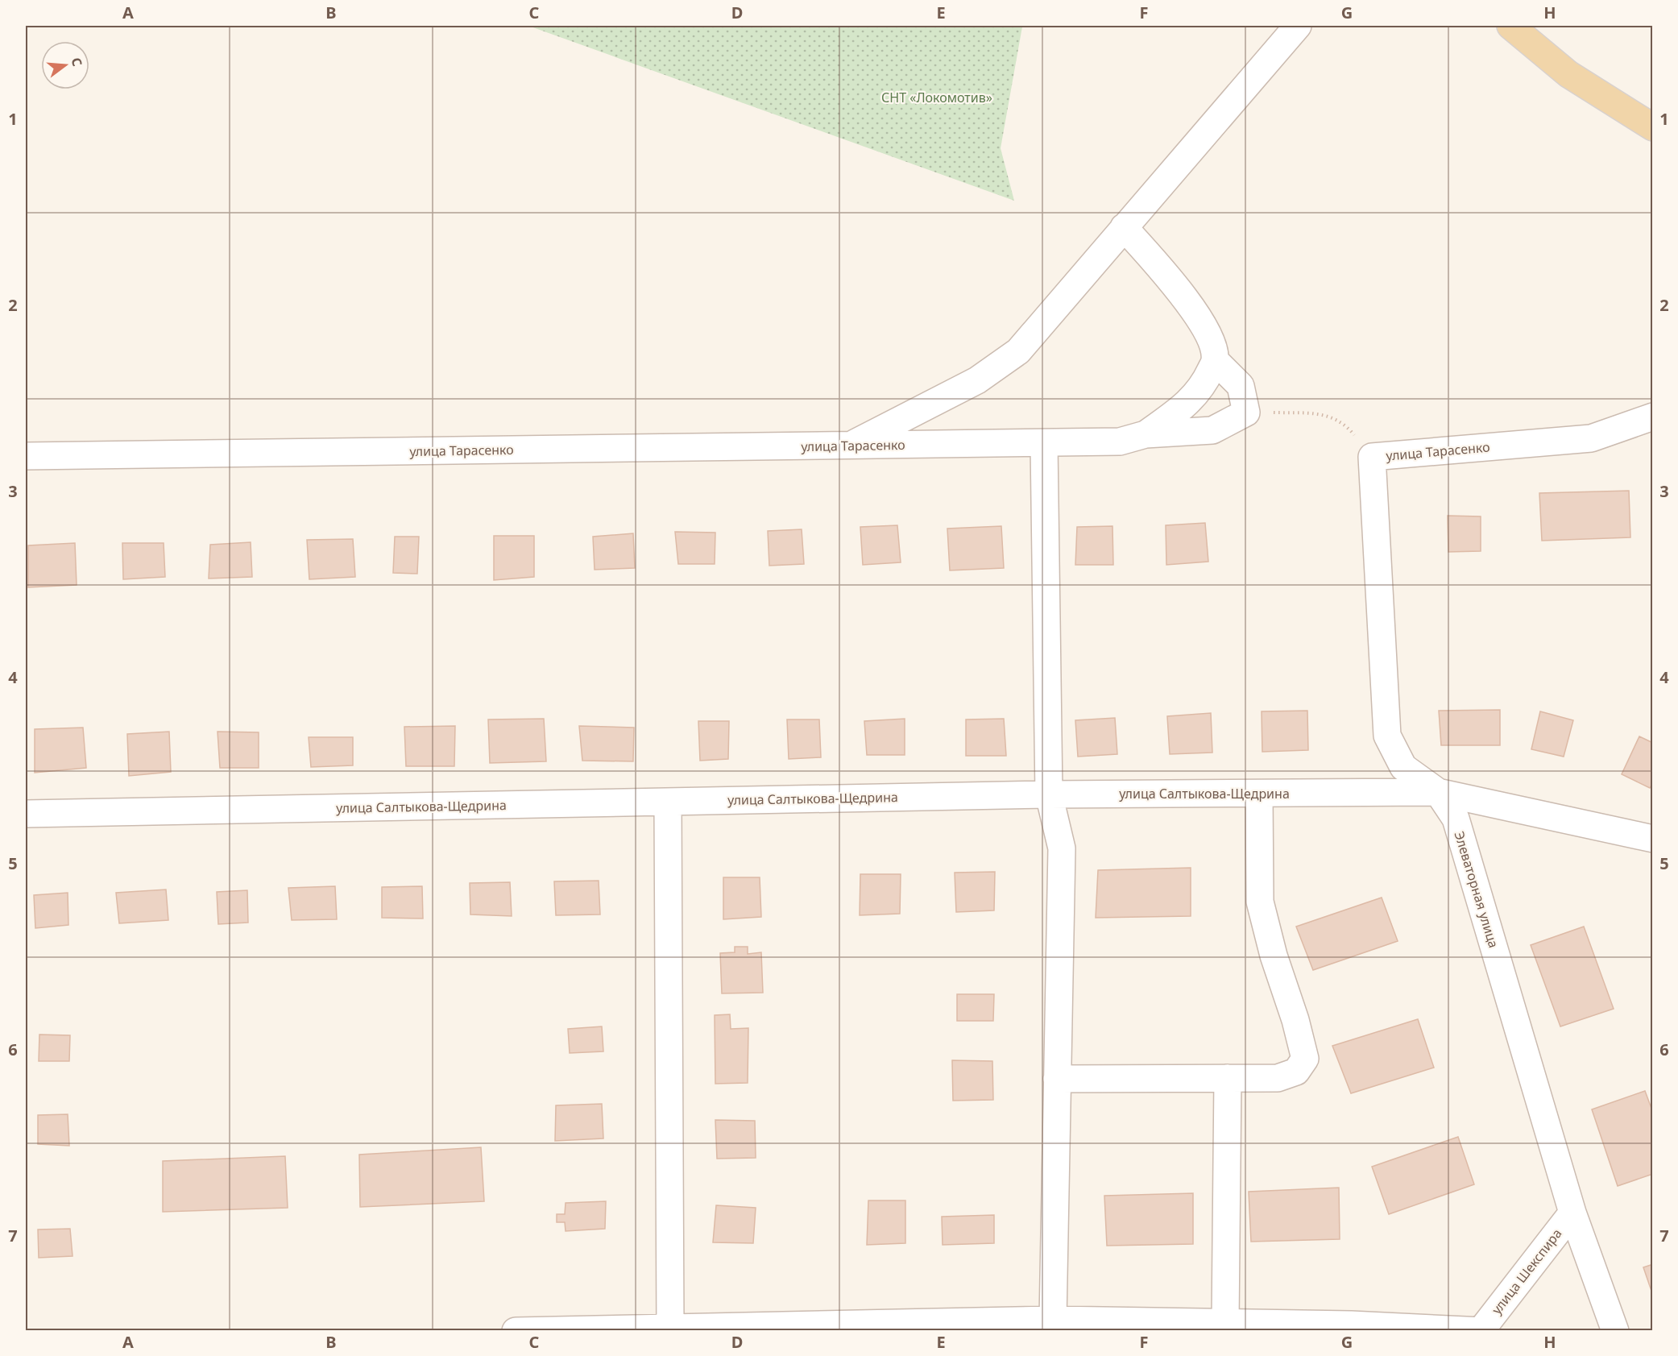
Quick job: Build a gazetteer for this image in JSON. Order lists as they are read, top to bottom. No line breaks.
{"streets":{"street":["улица Тарасенко","улица Салтыкова-Щедрина","Элеваторная улица","улица Шекспира"]},"crossings":[["улица Тарасенко","Элеваторная улица"],["улица Салтыкова-Щедрина","Элеваторная улица"],["Элеваторная улица","улица Шекспира"]],"parks":["СНТ «Локомотив»"],"north":"right","grid":{"columns":["A","B","C","D","E","F","G","H"],"rows":["1","2","3","4","5","6","7"]}}
